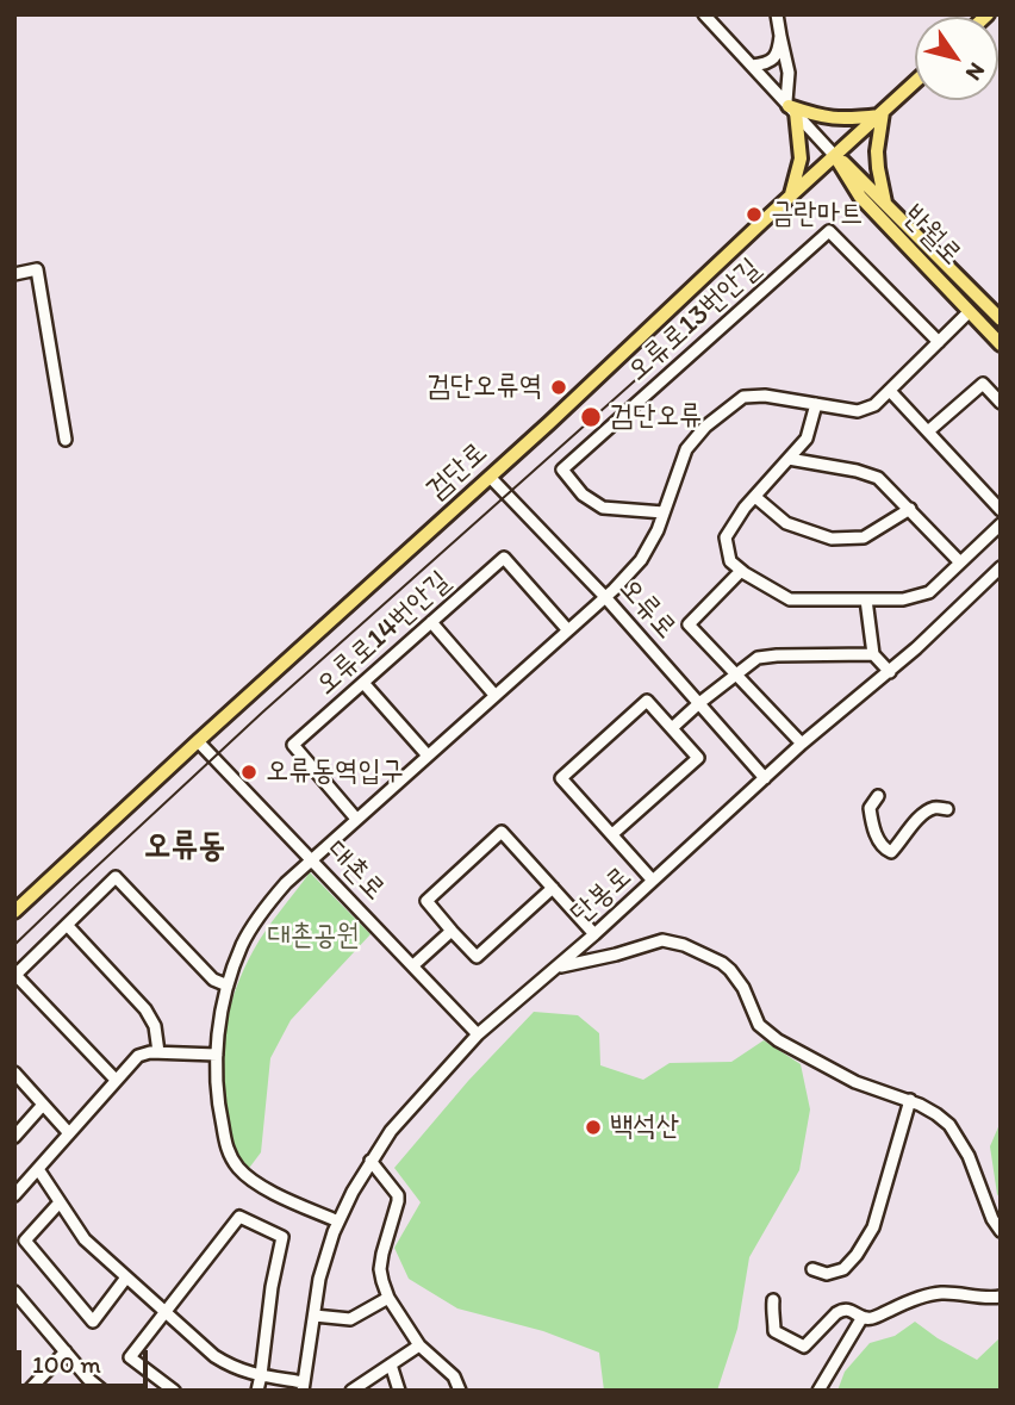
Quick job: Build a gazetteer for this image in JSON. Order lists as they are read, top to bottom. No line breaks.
{"streets":{"main road":["반월로","검단로"],"street":["오류로13번안길","오류로","오류로14번안길","대촌로","단봉로"]},"crossings":[["반월로","검단로"],["검단로","오류로"],["검단로","대촌로"],["오류로","단봉로"],["대촌로","단봉로"]],"districts":["오류동"],"parks":["대촌공원"],"places":["금란마트","검단오류역","검단오류","오류동역입구","백석산"],"scale_bar":"100 m","north":"bottom right"}
